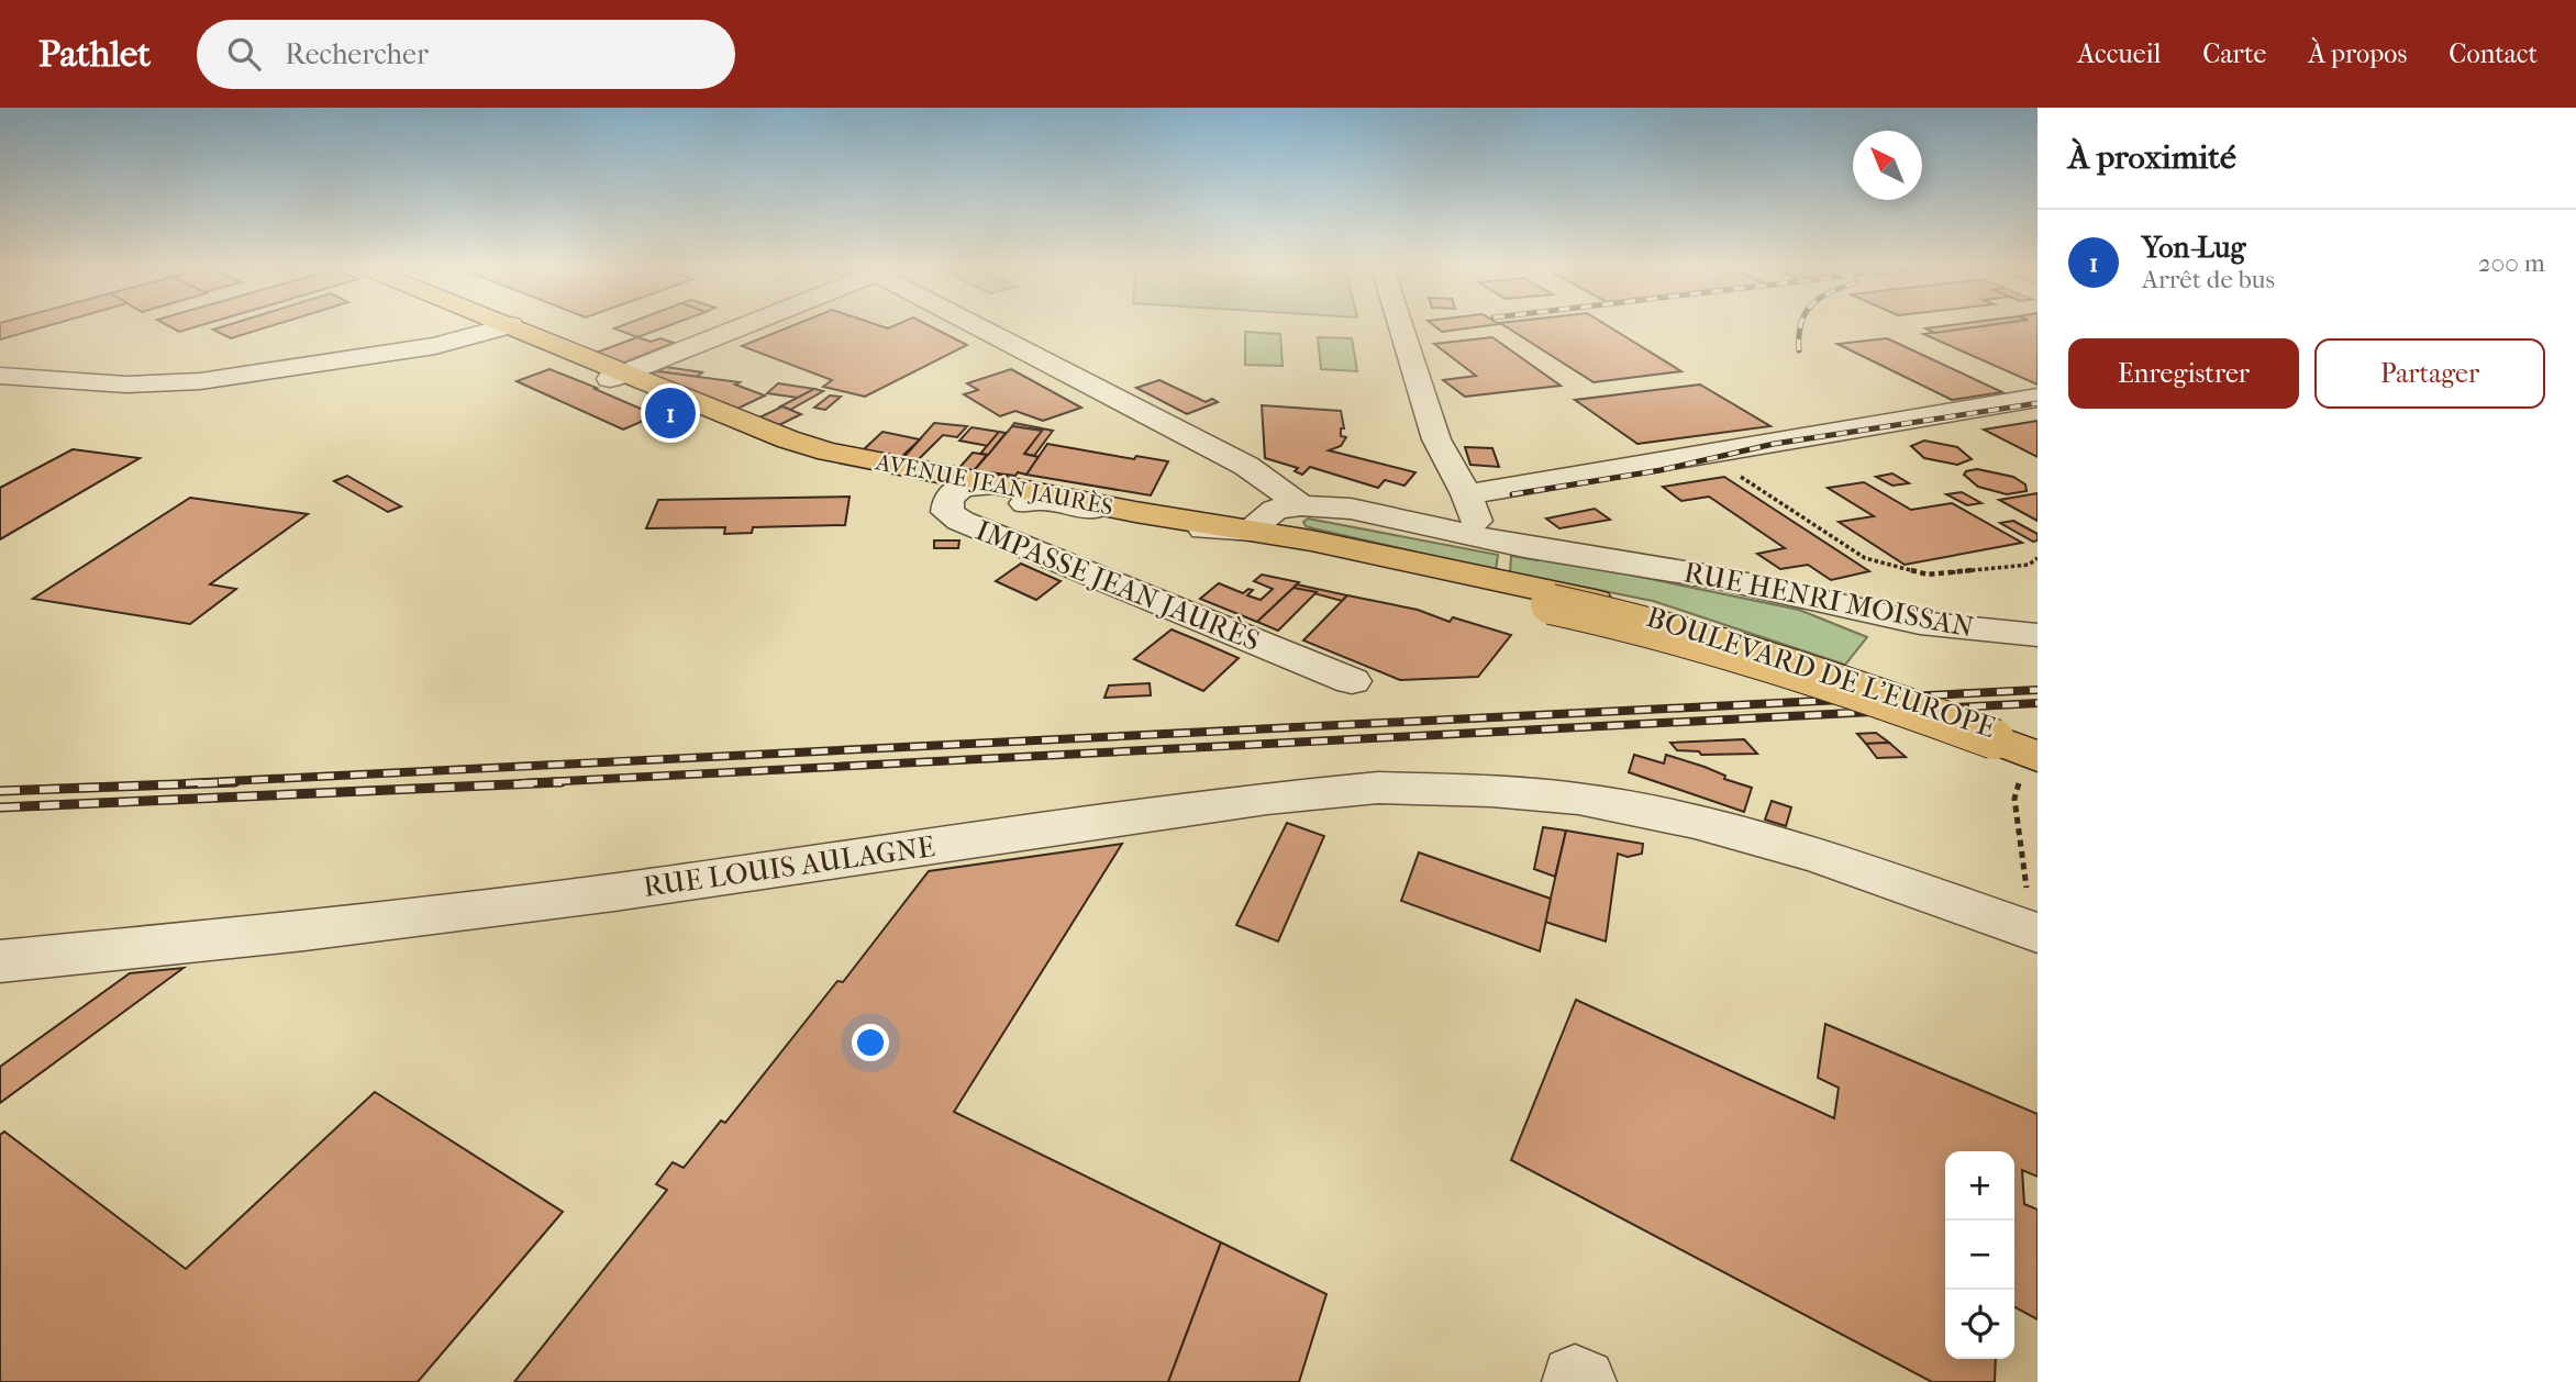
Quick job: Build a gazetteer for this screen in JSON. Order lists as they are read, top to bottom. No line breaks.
{"streets":{"main road":["AVENUE JEAN JAURÈS","BOULEVARD DE L'EUROPE"],"street":["IMPASSE JEAN JAURÈS","RUE HENRI MOISSAN","RUE LOUIS AULAGNE"]},"crossings":[["AVENUE JEAN JAURÈS","IMPASSE JEAN JAURÈS"],["AVENUE JEAN JAURÈS","RUE HENRI MOISSAN"],["AVENUE JEAN JAURÈS","BOULEVARD DE L'EUROPE"]],"north":"top left","page":{"header":"Pathlet","search":"Rechercher","nav":["Accueil","Carte","À propos","Contact"],"heading":"À proximité","list":[{"mark":"1","name":"Yon-Lug","note":"Arrêt de bus","value":"200 m"}],"buttons":["Enregistrer","Partager"],"pins":"1","map_buttons":["+","−"]}}
